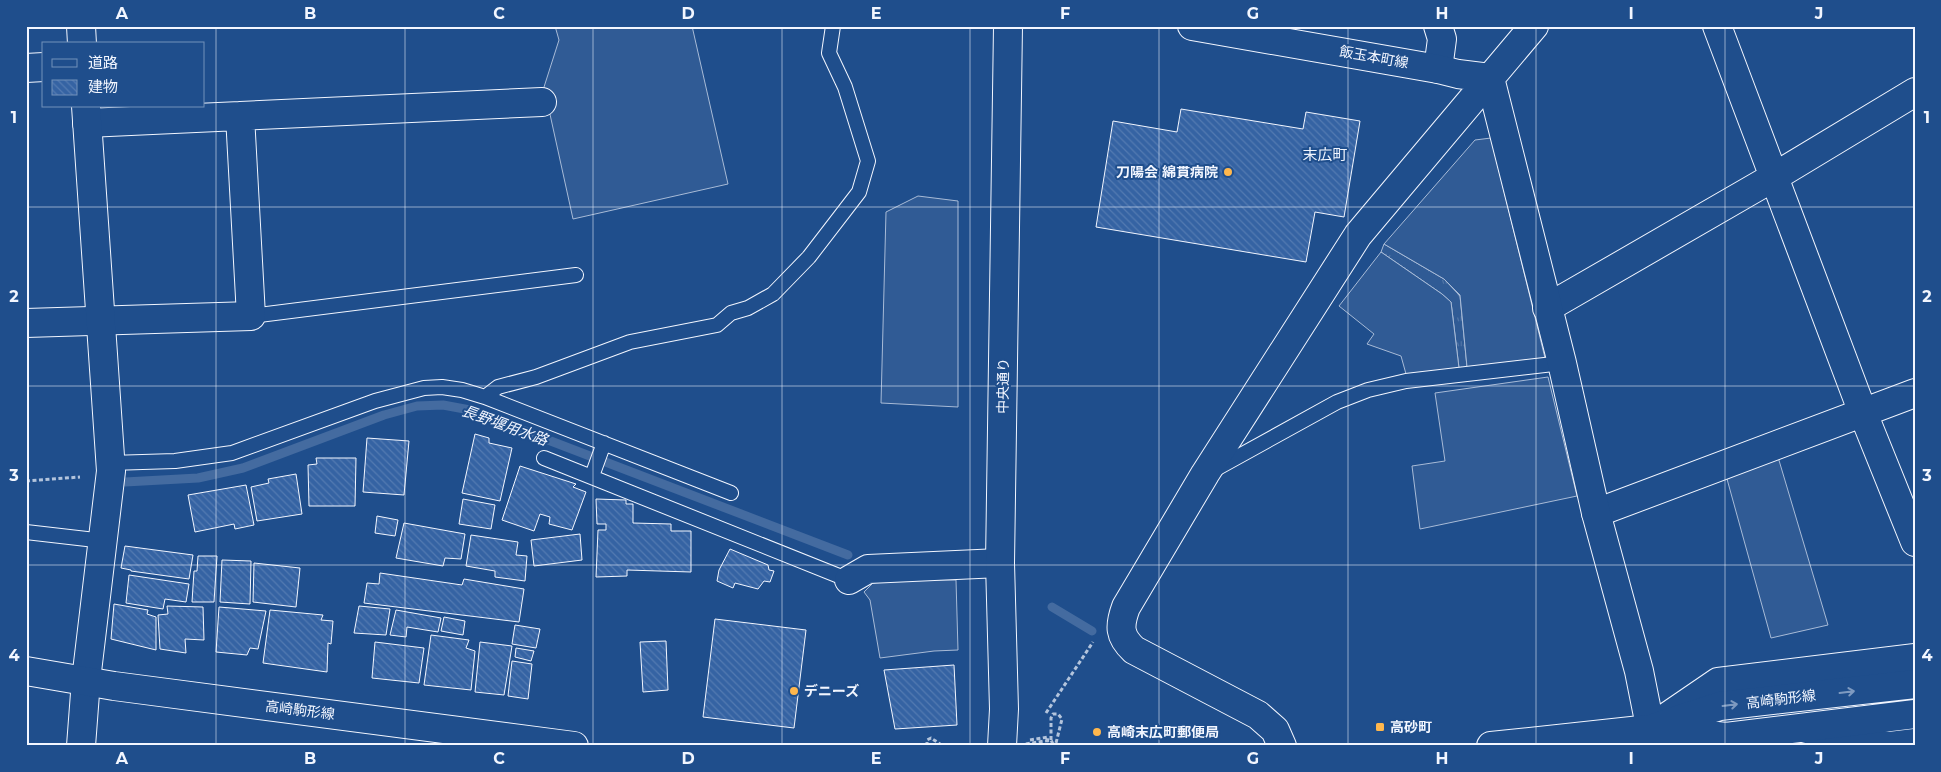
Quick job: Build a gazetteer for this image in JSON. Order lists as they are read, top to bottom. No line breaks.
{"streets":{"street":["飯玉本町線","中央通り","高崎駒形線"]},"districts":["末広町"],"water":["長野堰用水路"],"places":{"other":["刀陽会 綿貫病院","デニーズ","高崎末広町郵便局"],"transit":["高砂町"]},"legend":["道路","建物"],"grid":{"columns":["A","B","C","D","E","F","G","H","I","J"],"rows":["1","2","3","4"]}}
